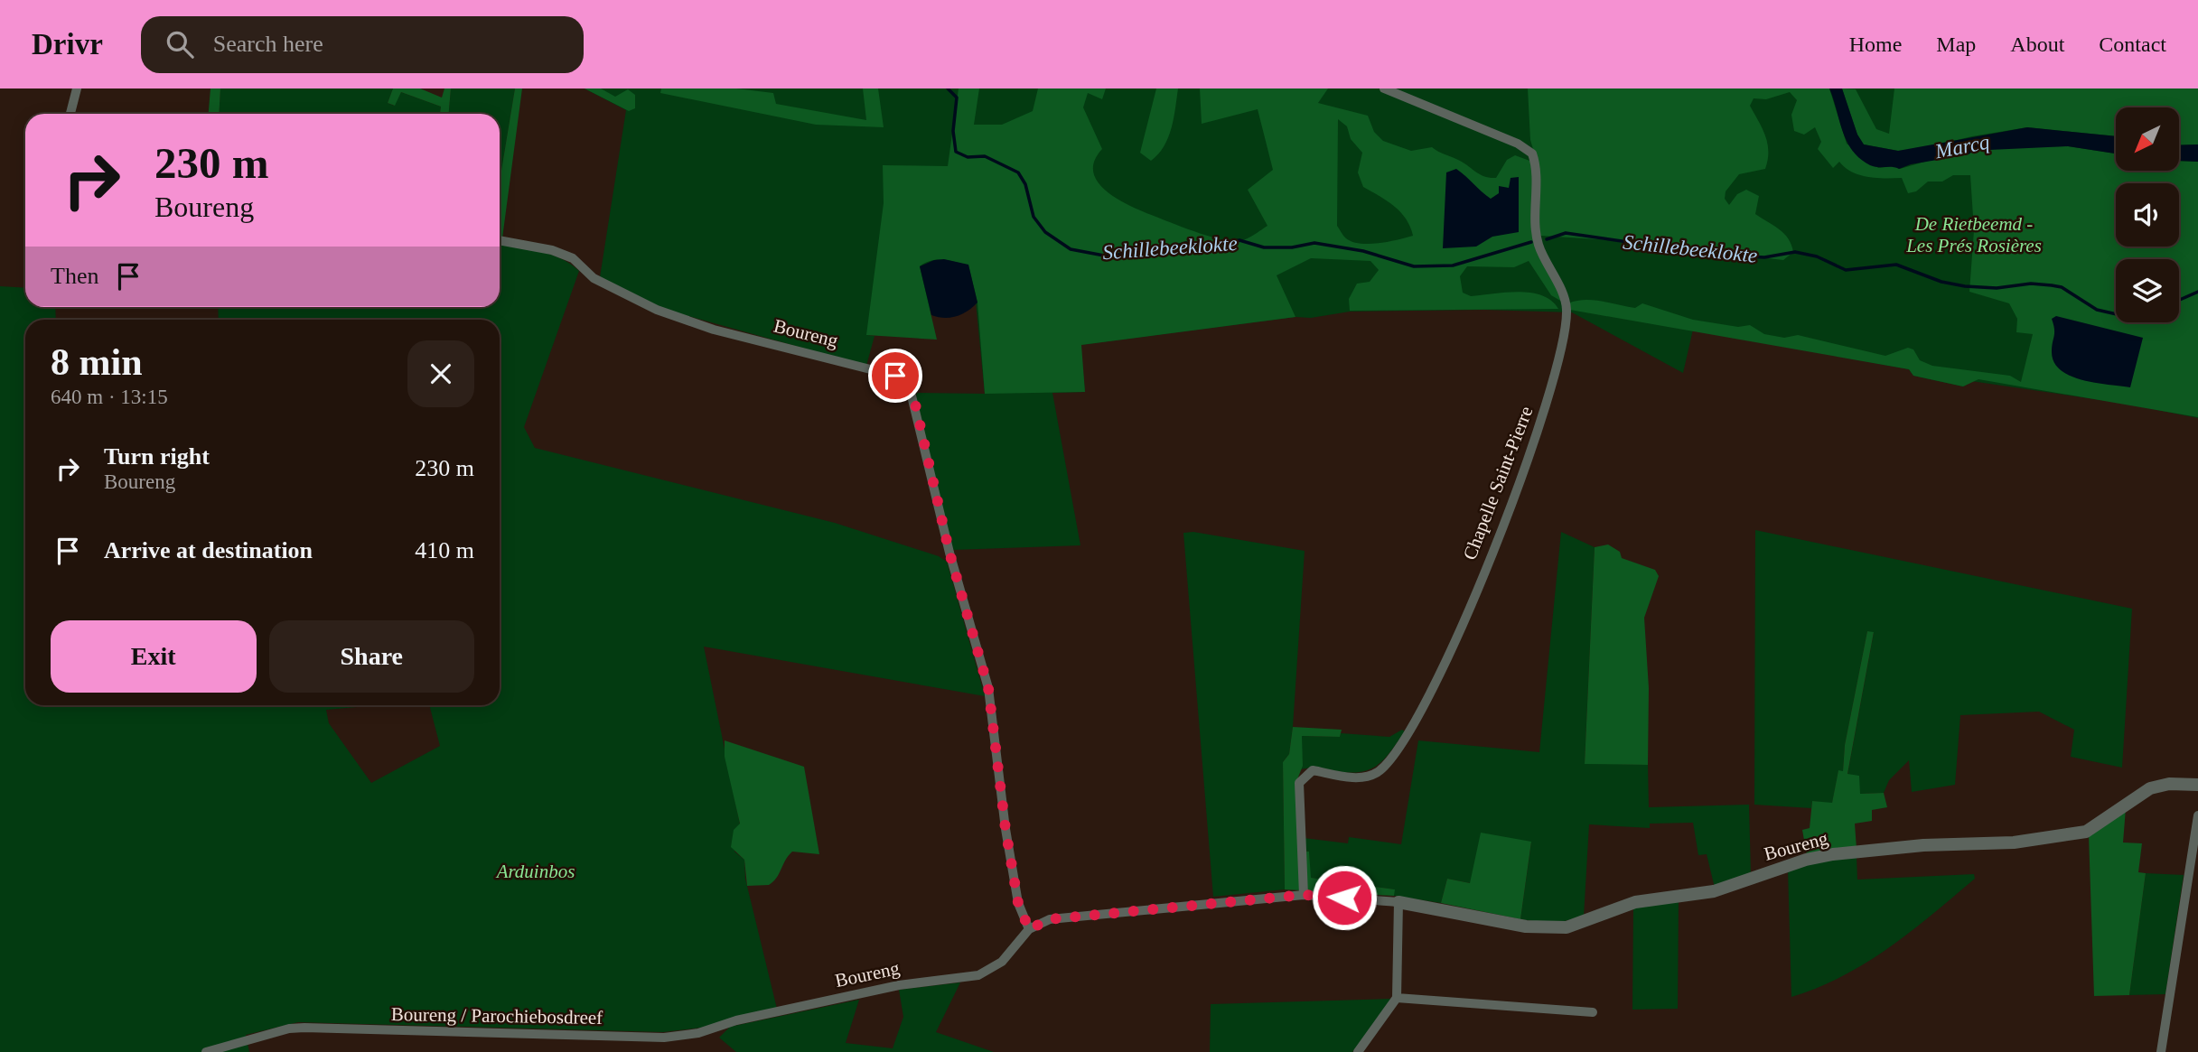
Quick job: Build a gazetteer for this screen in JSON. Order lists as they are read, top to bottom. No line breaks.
{"streets":{"street":["Boureng","Chapelle Saint-Pierre","Boureng / Parochiebosdreef"]},"crossings":[["Boureng","Chapelle Saint-Pierre"],["Boureng","Boureng / Parochiebosdreef"]],"water":["Marcq","Schillebeeklokte"],"parks":["De Rietbeemd - Les Prés Rosières","Arduinbos"],"north":"bottom left","page":{"header":"Drivr","search":"Search here","nav":["Home","Map","About","Contact"],"turn":["230 m","Boureng"],"then":"Then","heading":["8 min","640 m · 13:15"],"list":[{"name":"Turn right","note":"Boureng","value":"230 m"},{"name":"Arrive at destination","value":"410 m"}],"buttons":["Exit","Share"]}}
